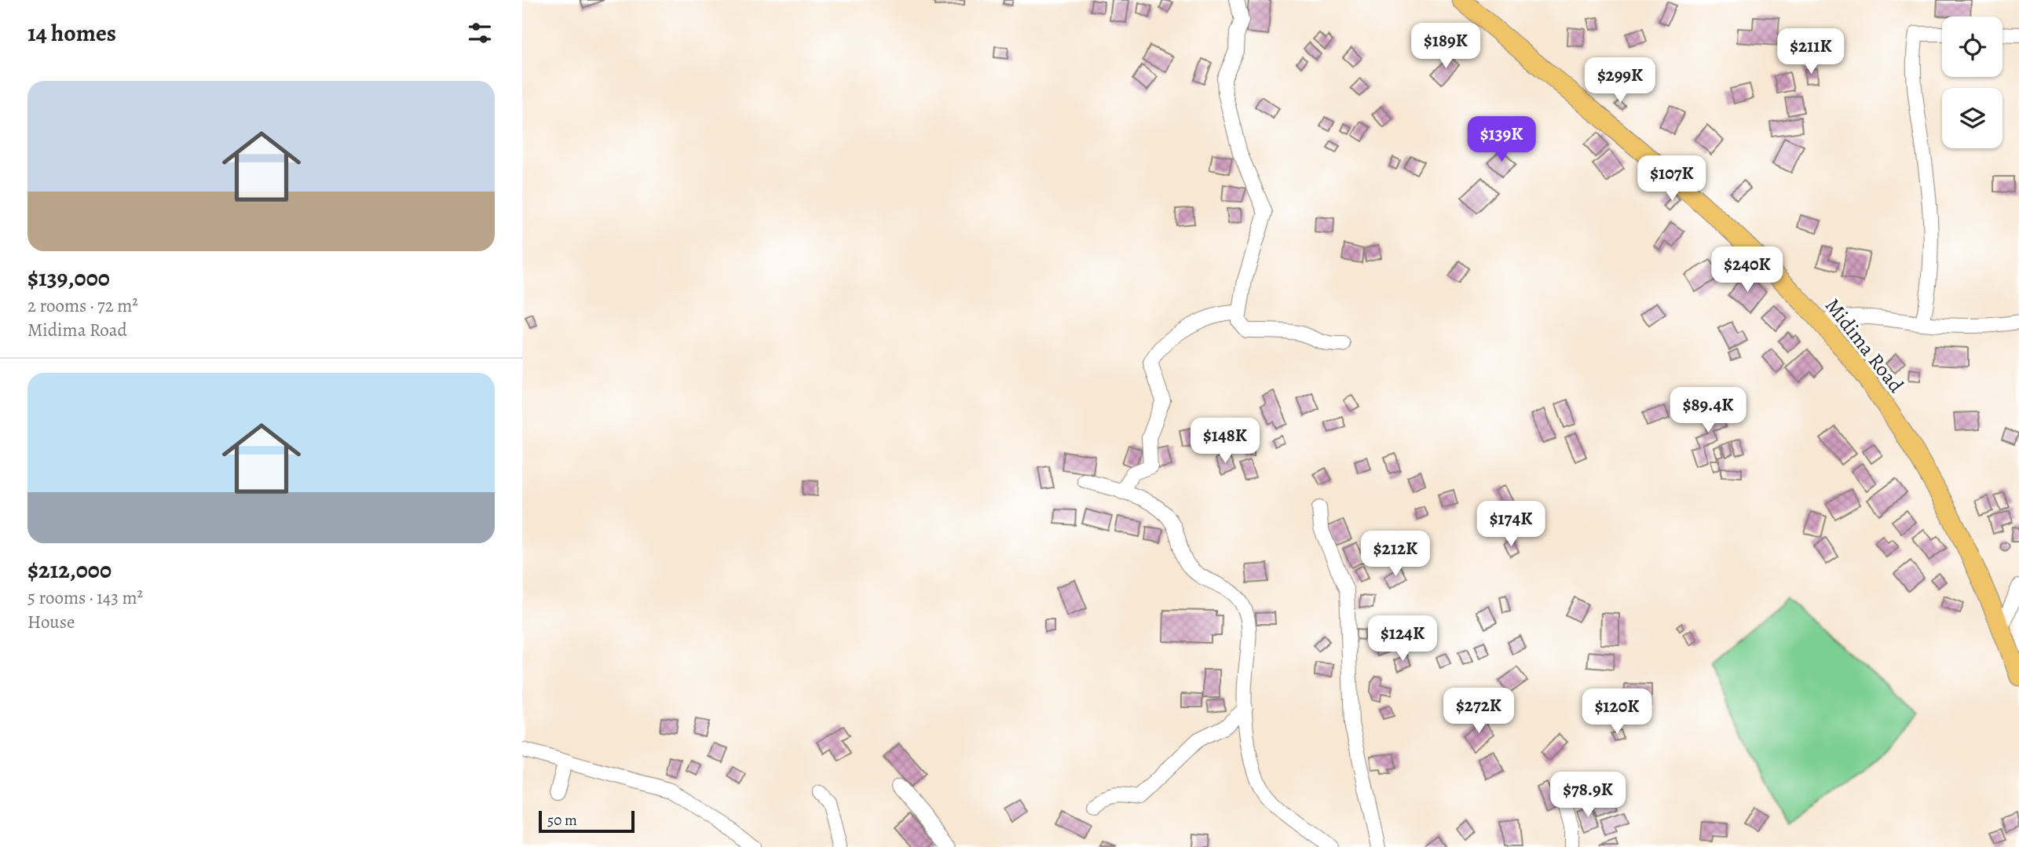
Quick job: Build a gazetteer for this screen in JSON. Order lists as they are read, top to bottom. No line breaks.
{"streets":{"main road":["Midima Road"]},"scale_bar":"50 m","page":{"heading":"14 homes","price":["$189K","$211K","$299K","$139K","$107K","$240K","$89.4K","$148K","$174K","$212K","$124K","$272K","$120K","$78.9K"],"list":[{"name":"$139,000","note":"2 rooms · 72 m² · Midima Road"},{"name":"$212,000","note":"5 rooms · 143 m² · House"}],"scale":"50 m"}}
